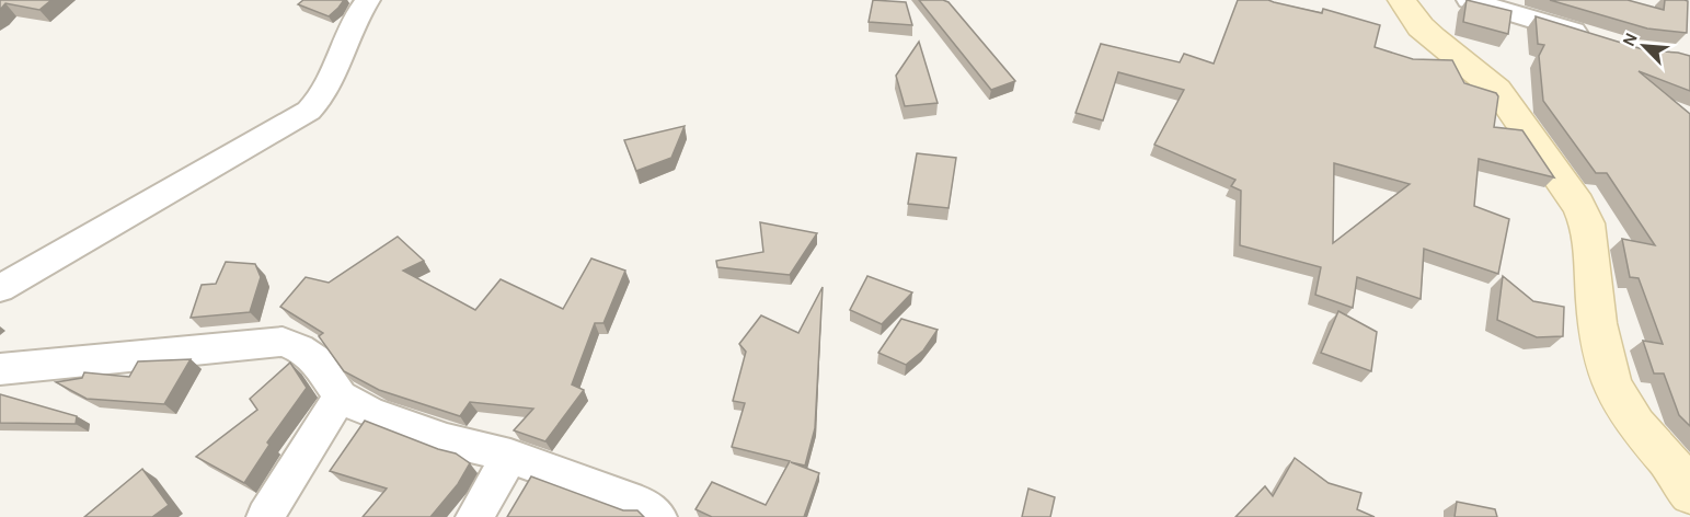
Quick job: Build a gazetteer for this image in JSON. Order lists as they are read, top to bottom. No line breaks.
{"north":"top left"}
